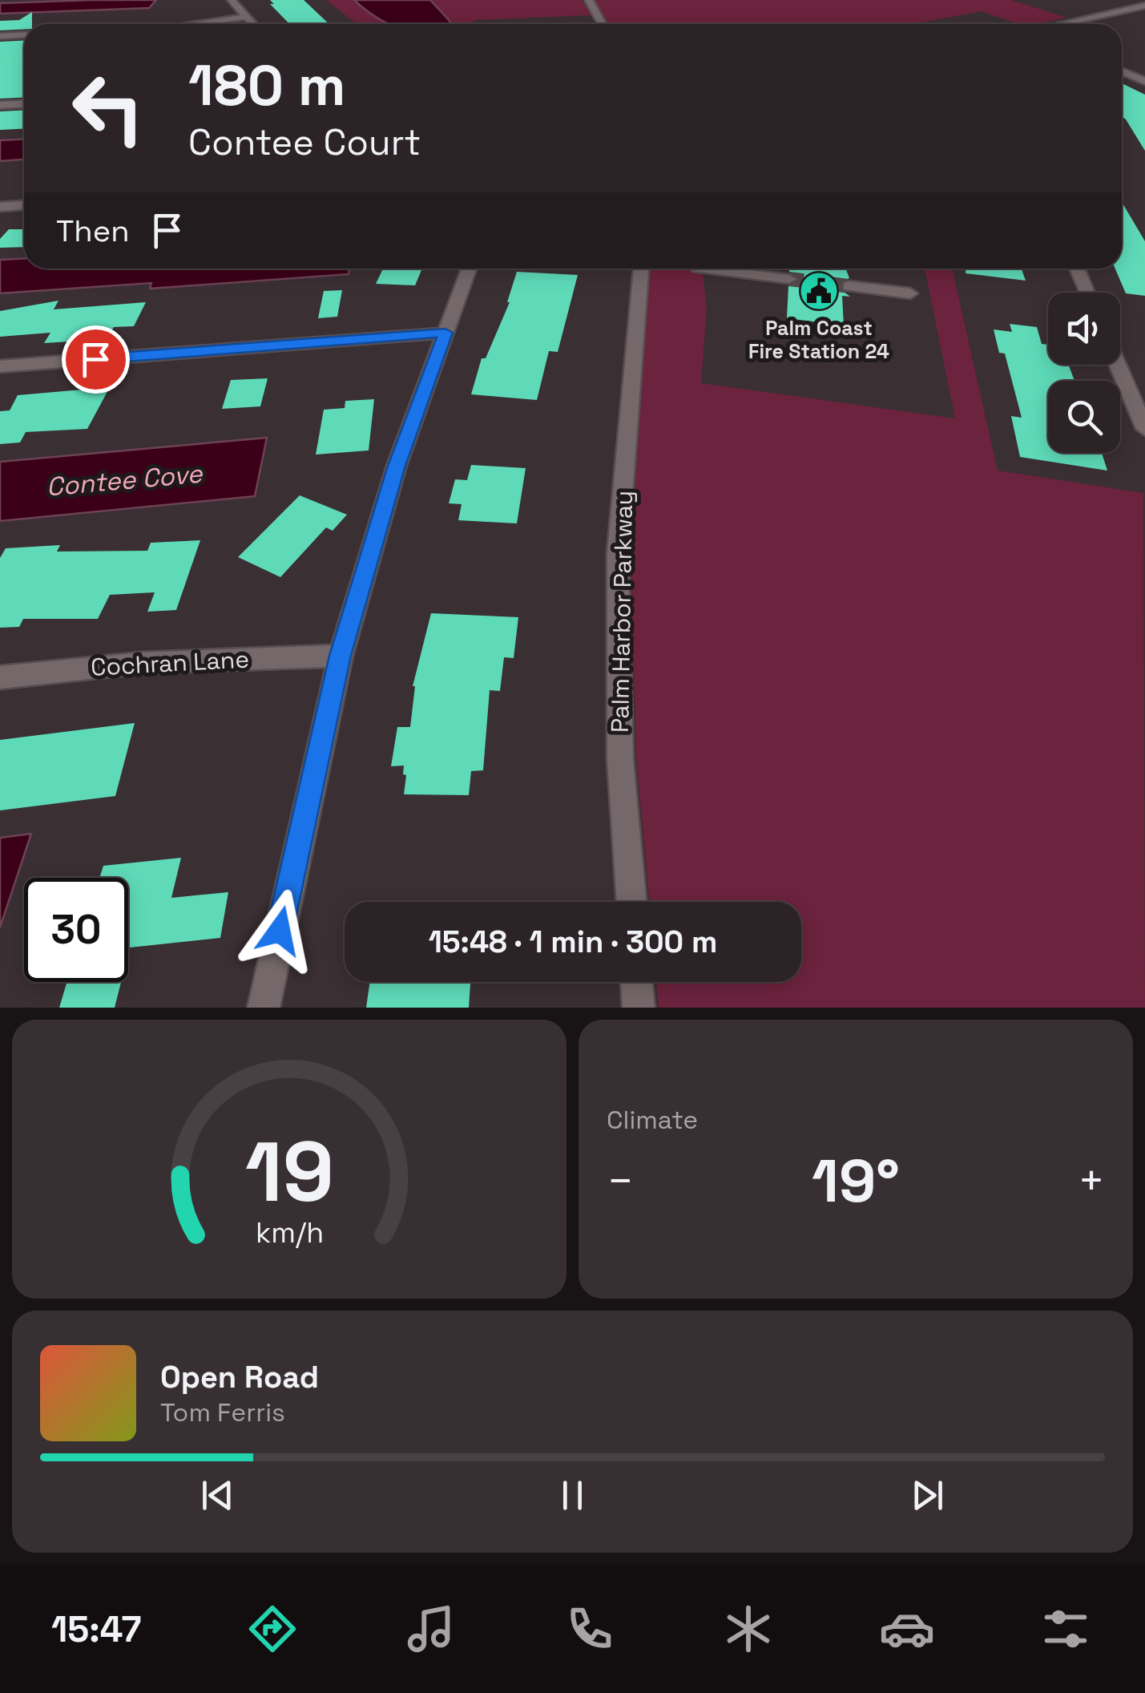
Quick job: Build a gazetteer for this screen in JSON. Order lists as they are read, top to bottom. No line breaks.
{"streets":{"street":["Palm Harbor Parkway","Cochran Lane"]},"water":["Contee Cove"],"places":{"public building":["Palm Coast Fire Station 24"]},"page":{"turn":["180 m","Contee Court"],"then":"Then","limit":"30","trip":"15:48 · 1 min · 300 m","tile":"Climate","heat":["−","19°","+"],"song":["Open Road","Tom Ferris"],"tabs":"15:47","gauge":["19","km/h"]}}
